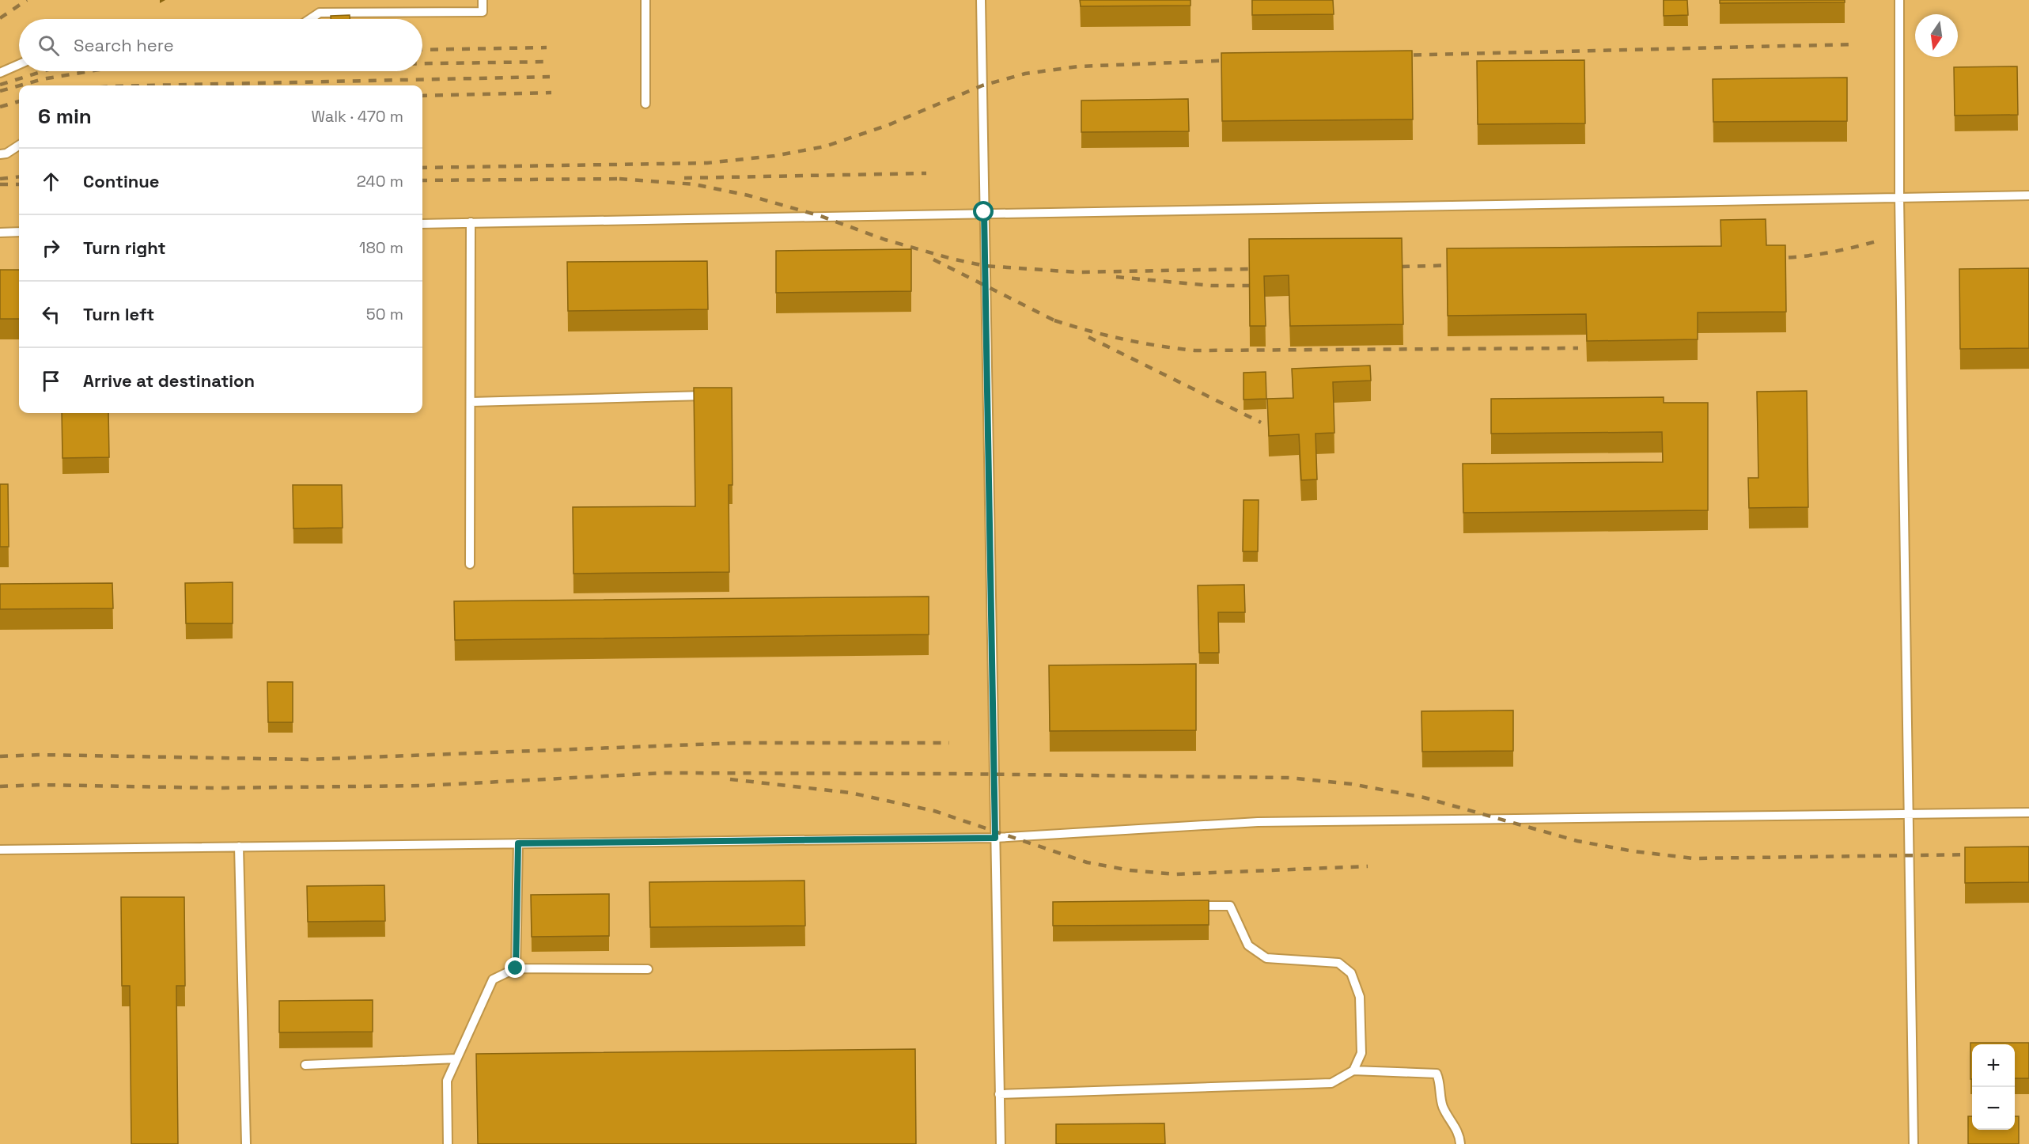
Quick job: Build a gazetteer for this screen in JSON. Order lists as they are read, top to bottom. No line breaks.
{"north":"bottom","page":{"search":"Search here","heading":["6 min","Walk · 470 m"],"list":[["Continue","240 m"],["Turn right","180 m"],["Turn left","50 m"],"Arrive at destination"],"map_buttons":["+","−"]}}
